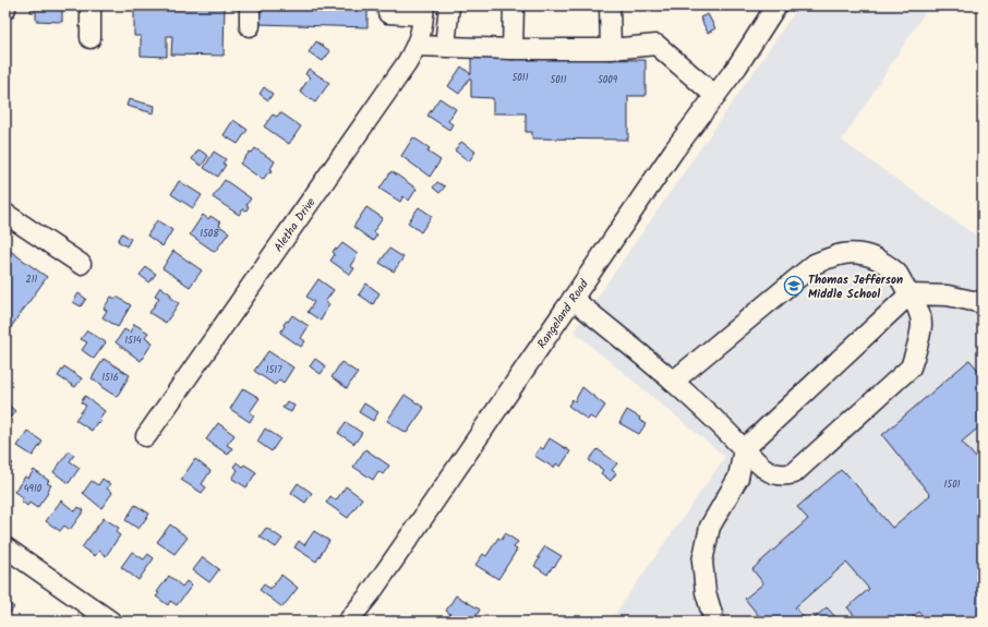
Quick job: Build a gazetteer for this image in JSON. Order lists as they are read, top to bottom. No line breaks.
{"streets":{"street":["Aletha Drive","Rangeland Road"]},"places":{"school or university":["Thomas Jefferson Middle School"]},"house_numbers":["5011","5011","5009","1508","211","1514","1517","1516","1501","4910"]}
